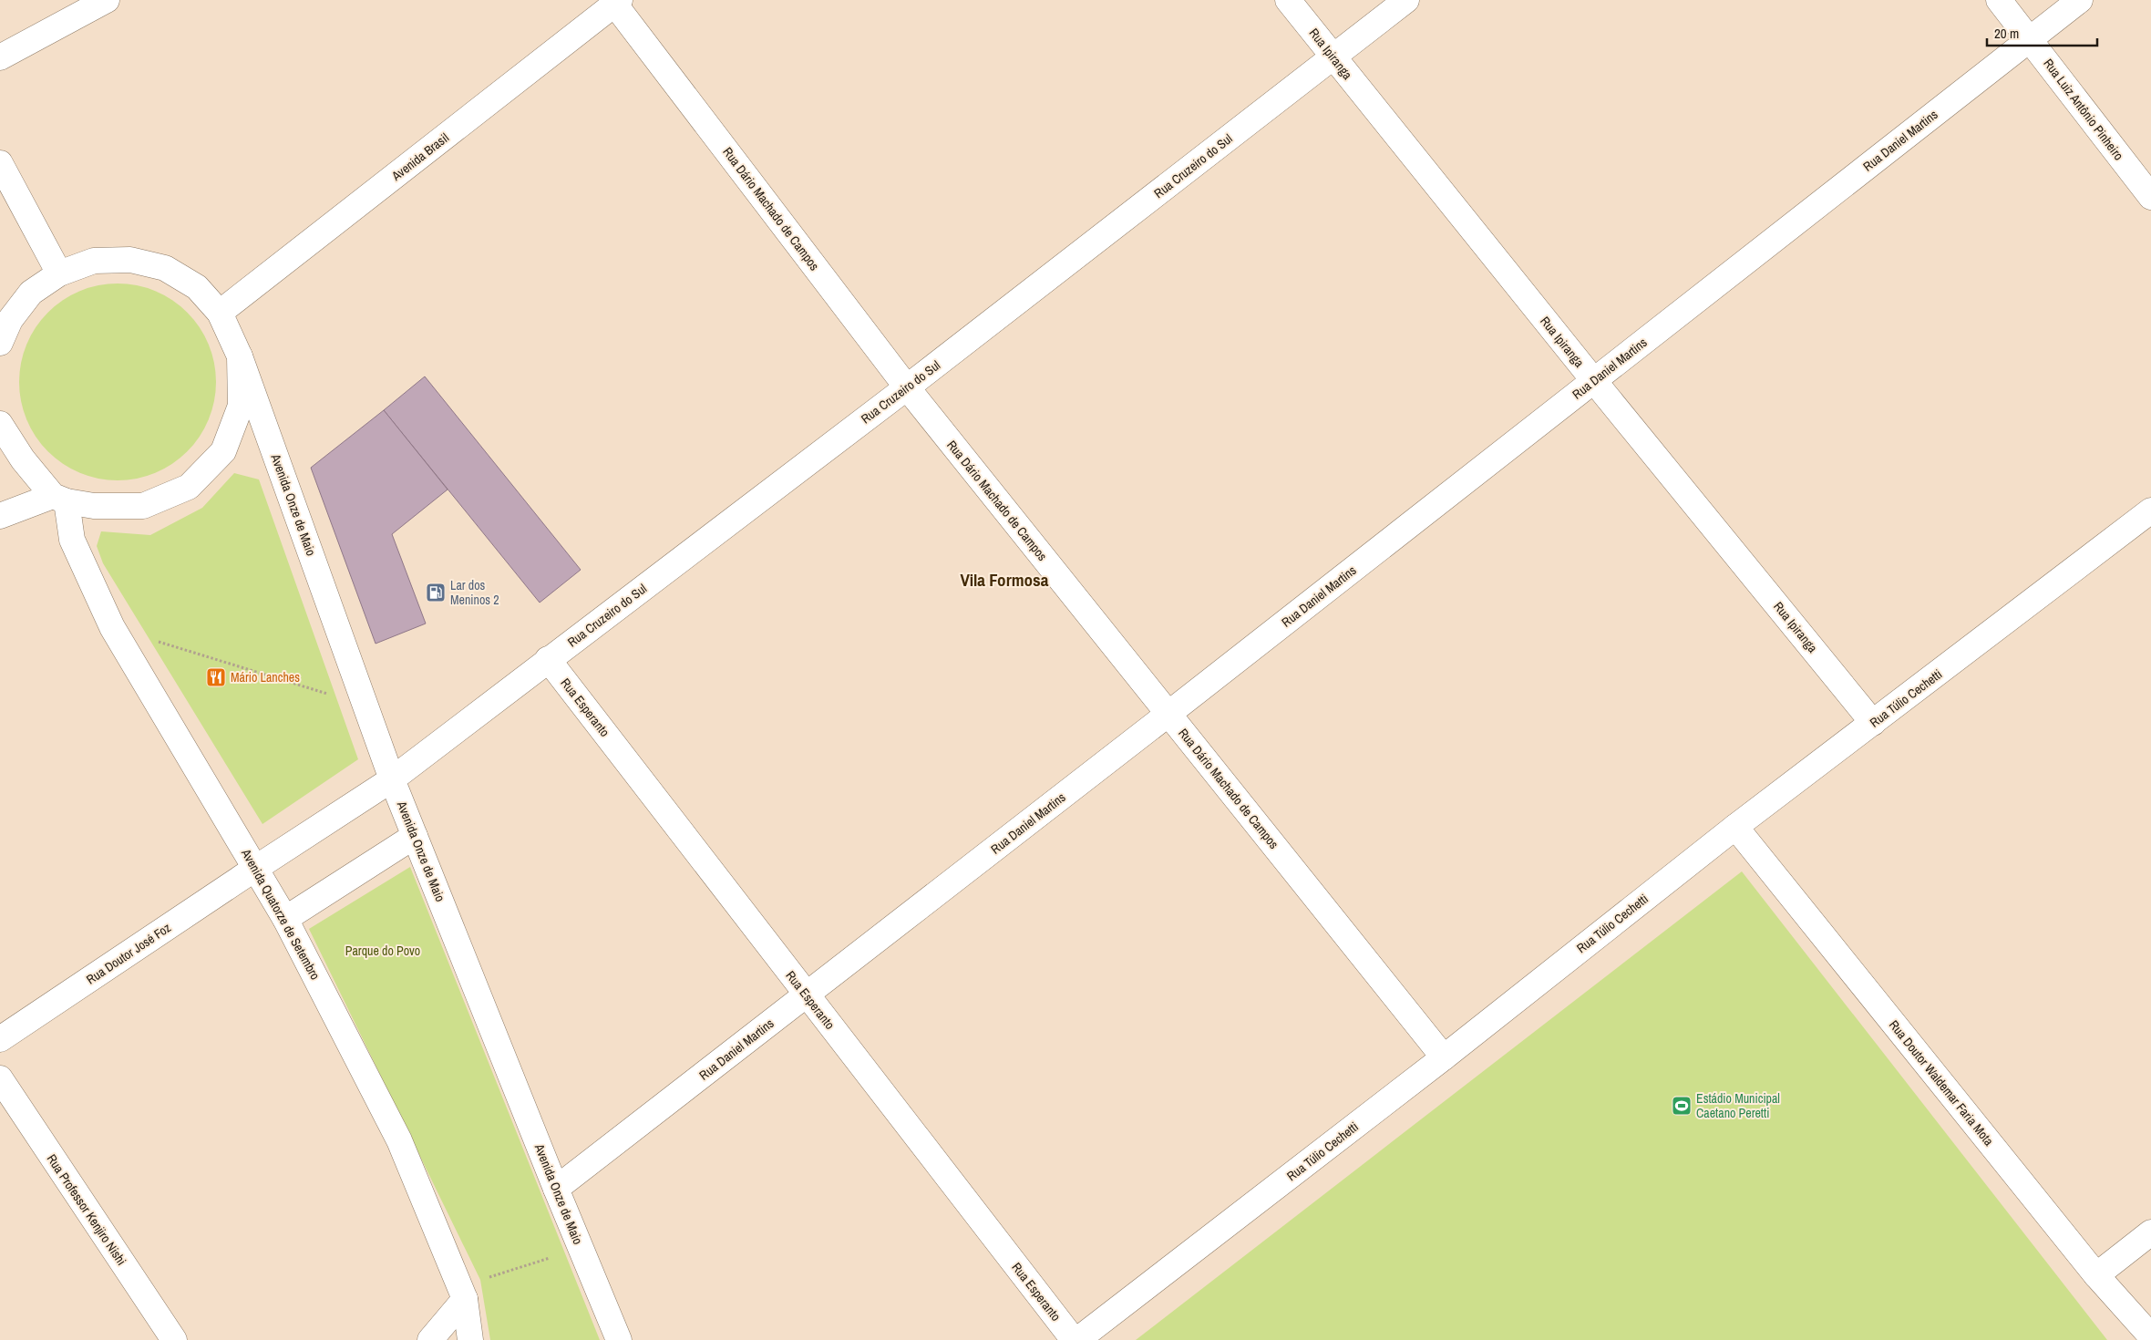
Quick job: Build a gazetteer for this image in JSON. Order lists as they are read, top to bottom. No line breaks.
{"streets":{"street":["Rua Ipiranga","Rua Luiz Antônio Pinheiro","Rua Daniel Martins","Avenida Brasil","Rua Cruzeiro do Sul","Rua Dário Machado de Campos","Avenida Onze de Maio","Rua Túlio Cechetti","Rua Esperanto","Avenida Quatorze de Setembro","Rua Doutor José Foz","Rua Doutor Waldemar Faria Mota","Rua Professor Kenjiro Nishi"]},"crossings":[["Rua Ipiranga","Rua Daniel Martins"],["Rua Ipiranga","Rua Cruzeiro do Sul"],["Rua Ipiranga","Rua Túlio Cechetti"],["Rua Luiz Antônio Pinheiro","Rua Daniel Martins"],["Rua Daniel Martins","Rua Dário Machado de Campos"],["Rua Daniel Martins","Avenida Onze de Maio"],["Rua Daniel Martins","Rua Esperanto"],["Avenida Brasil","Rua Dário Machado de Campos"],["Avenida Brasil","Avenida Onze de Maio"],["Rua Cruzeiro do Sul","Rua Dário Machado de Campos"],["Rua Cruzeiro do Sul","Avenida Onze de Maio"],["Rua Cruzeiro do Sul","Rua Esperanto"],["Rua Cruzeiro do Sul","Rua Doutor José Foz"],["Rua Dário Machado de Campos","Rua Túlio Cechetti"],["Avenida Onze de Maio","Rua Doutor José Foz"],["Rua Túlio Cechetti","Rua Doutor Waldemar Faria Mota"],["Avenida Quatorze de Setembro","Rua Doutor José Foz"]],"districts":["Vila Formosa"],"parks":["Parque do Povo"],"places":{"fuel station":["Lar dos Meninos 2"],"restaurant":["Mário Lanches"],"sports":["Estádio Municipal Caetano Peretti"]},"scale_bar":"20 m"}
